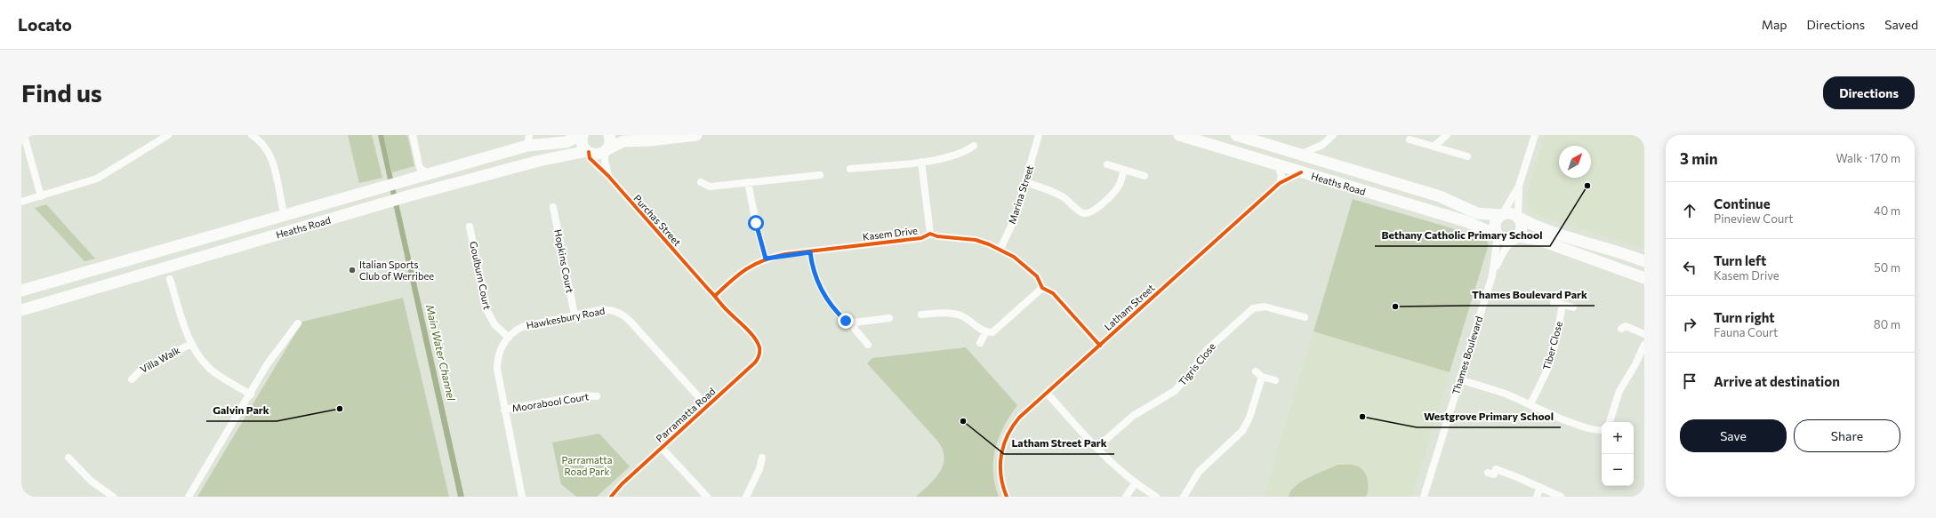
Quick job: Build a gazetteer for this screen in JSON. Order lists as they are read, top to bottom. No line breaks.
{"streets":{"main road":["Heaths Road"],"street":["Marina Street","Purchas Street","Kasem Drive","Hopkins Court","Goulburn Court","Latham Street","Hawkesbury Road","Tiber Close","Thames Boulevard","Villa Walk","Tigris Close","Moorabool Court","Parramatta Road"]},"crossings":[["Heaths Road","Purchas Street"],["Heaths Road","Latham Street"],["Heaths Road","Thames Boulevard"],["Marina Street","Kasem Drive"],["Purchas Street","Kasem Drive"],["Purchas Street","Parramatta Road"],["Kasem Drive","Latham Street"],["Hopkins Court","Hawkesbury Road"],["Goulburn Court","Hawkesbury Road"],["Hawkesbury Road","Moorabool Court"],["Hawkesbury Road","Parramatta Road"]],"water":["Main Water Channel"],"parks":["Parramatta Road Park"],"places":["Bethany Catholic Primary School","Italian Sports Club of Werribee","Thames Boulevard Park","Galvin Park","Westgrove Primary School","Latham Street Park"],"north":"top right","page":{"header":"Locato","nav":["Map","Directions","Saved"],"buttons":["Directions",["Save","Share"]],"title":"Find us","heading":["3 min","Walk · 170 m"],"list":[["Continue","Pineview Court","40 m"],["Turn left","Kasem Drive","50 m"],["Turn right","Fauna Court","80 m"],"Arrive at destination"],"map_buttons":["+","−"]}}
